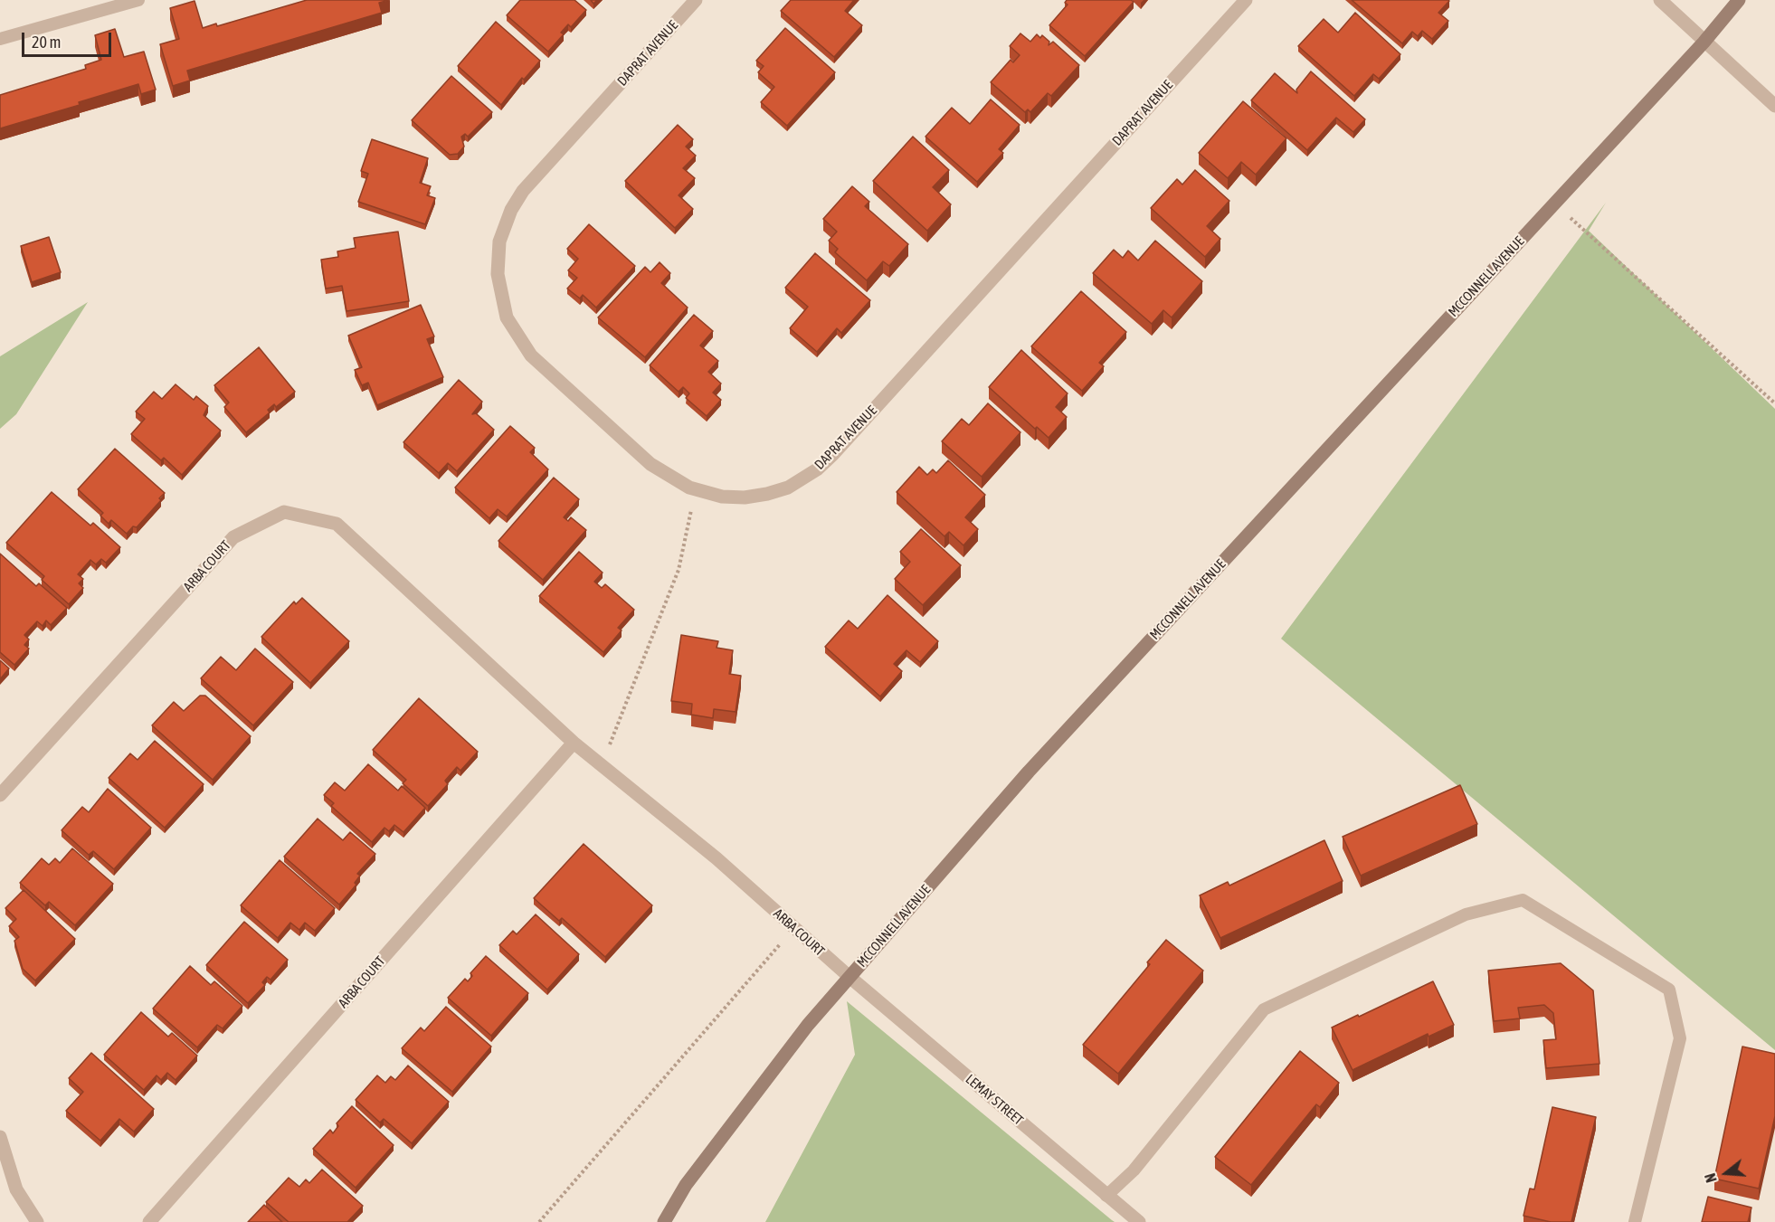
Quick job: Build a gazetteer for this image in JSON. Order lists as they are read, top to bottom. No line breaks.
{"streets":{"main road":["MCCONNELL AVENUE"],"street":["DAPRAT AVENUE","ARBA COURT","LEMAY STREET"]},"crossings":[["MCCONNELL AVENUE","ARBA COURT"],["MCCONNELL AVENUE","LEMAY STREET"],["ARBA COURT","LEMAY STREET"]],"scale_bar":"20 m","north":"left"}
